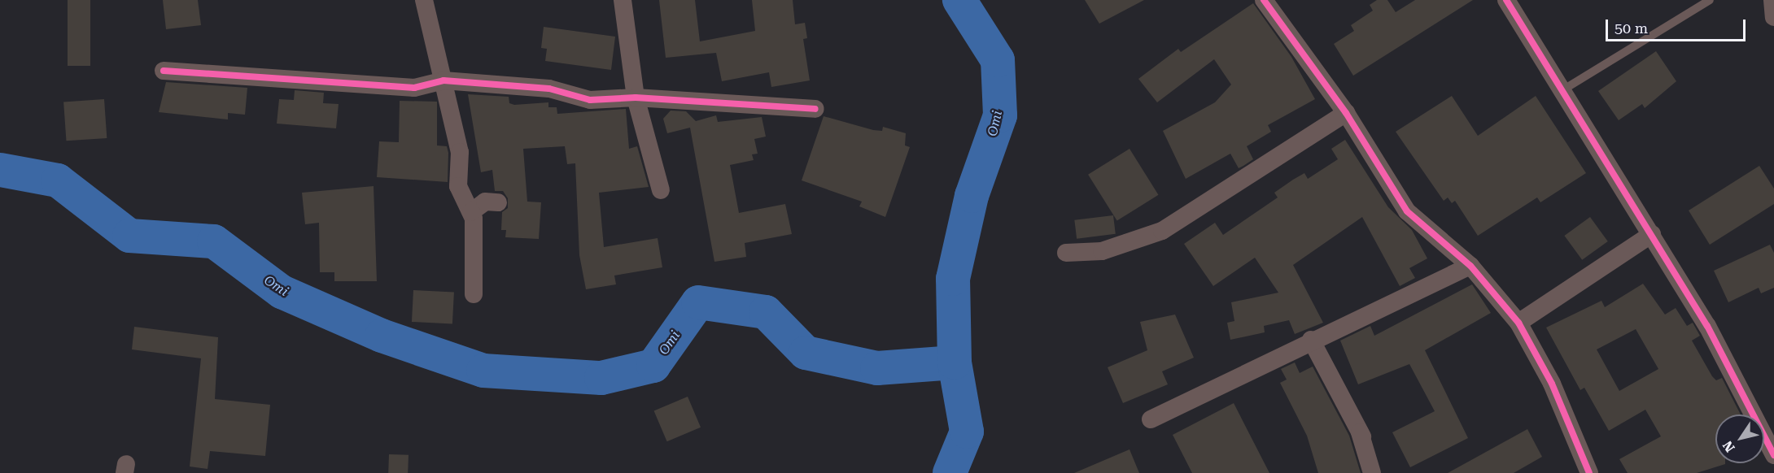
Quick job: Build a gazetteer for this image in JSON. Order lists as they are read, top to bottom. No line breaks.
{"water":["Omi"],"scale_bar":"50 m","north":"bottom left"}
